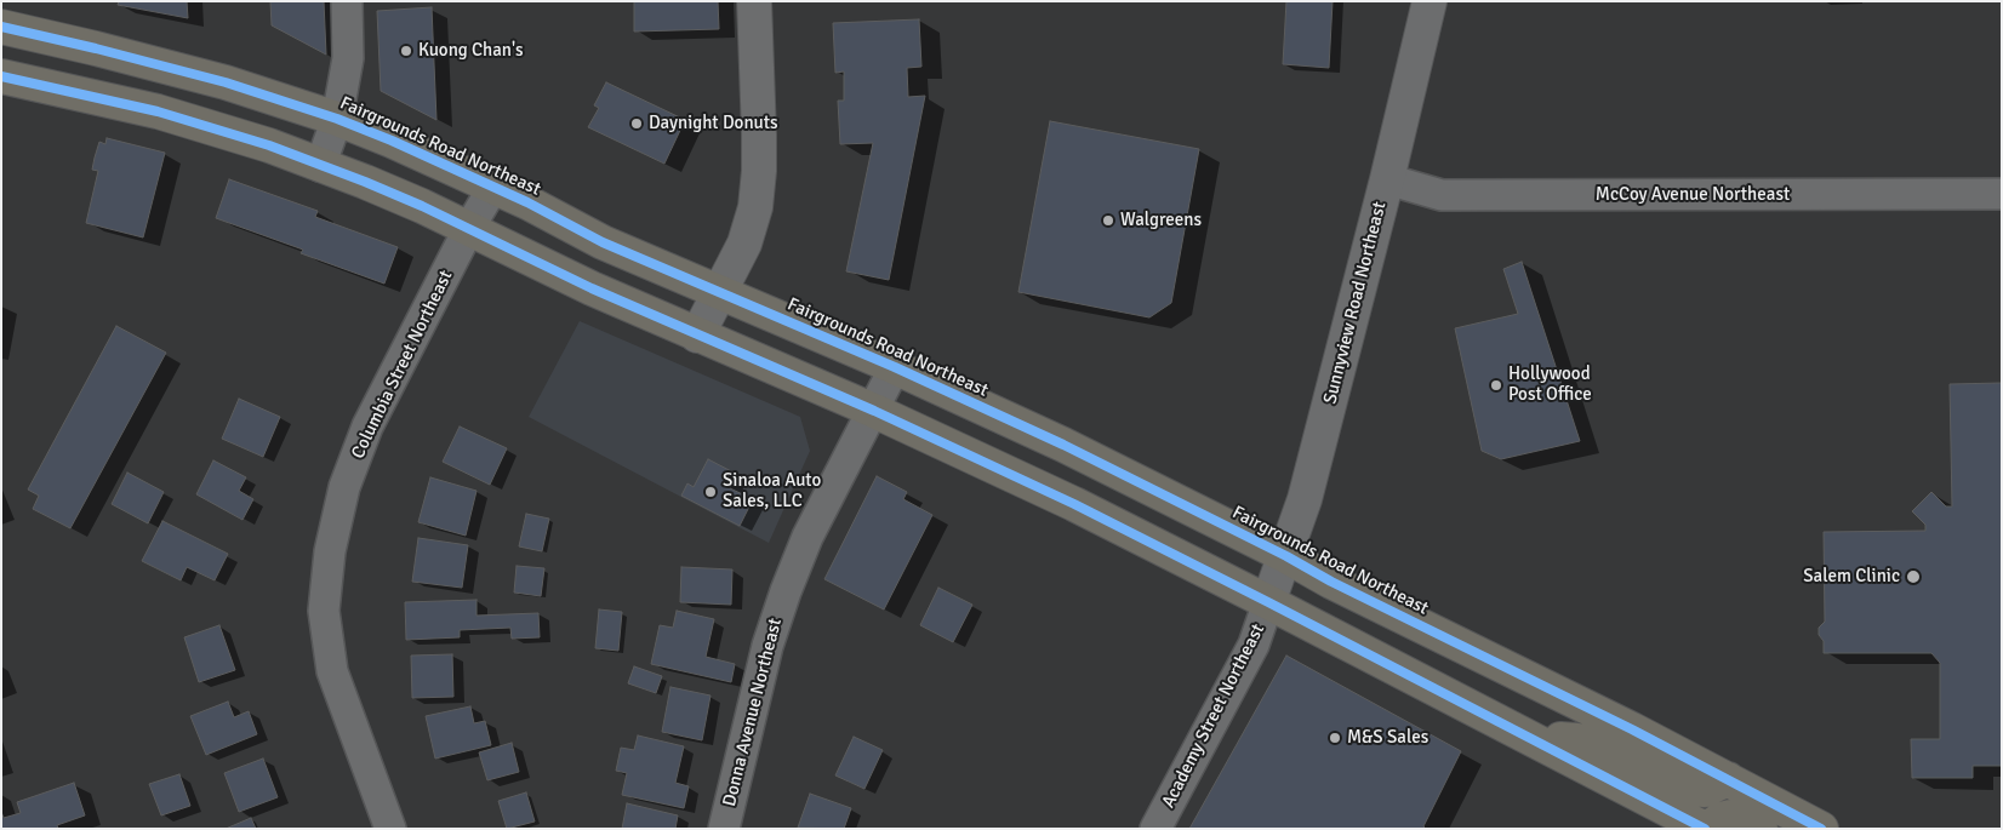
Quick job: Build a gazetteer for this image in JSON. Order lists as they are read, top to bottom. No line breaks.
{"streets":{"main road":["Fairgrounds Road Northeast","Sunnyview Road Northeast"],"street":["McCoy Avenue Northeast","Columbia Street Northeast","Donna Avenue Northeast","Academy Street Northeast"]},"crossings":[["Fairgrounds Road Northeast","Sunnyview Road Northeast"],["Fairgrounds Road Northeast","Columbia Street Northeast"],["Fairgrounds Road Northeast","Donna Avenue Northeast"],["McCoy Avenue Northeast","Sunnyview Road Northeast"],["Sunnyview Road Northeast","Academy Street Northeast"]],"places":["Kuong Chan's","Daynight Donuts","Walgreens","Hollywood Post Office","Sinaloa Auto Sales, LLC","Salem Clinic","M&S Sales"]}
